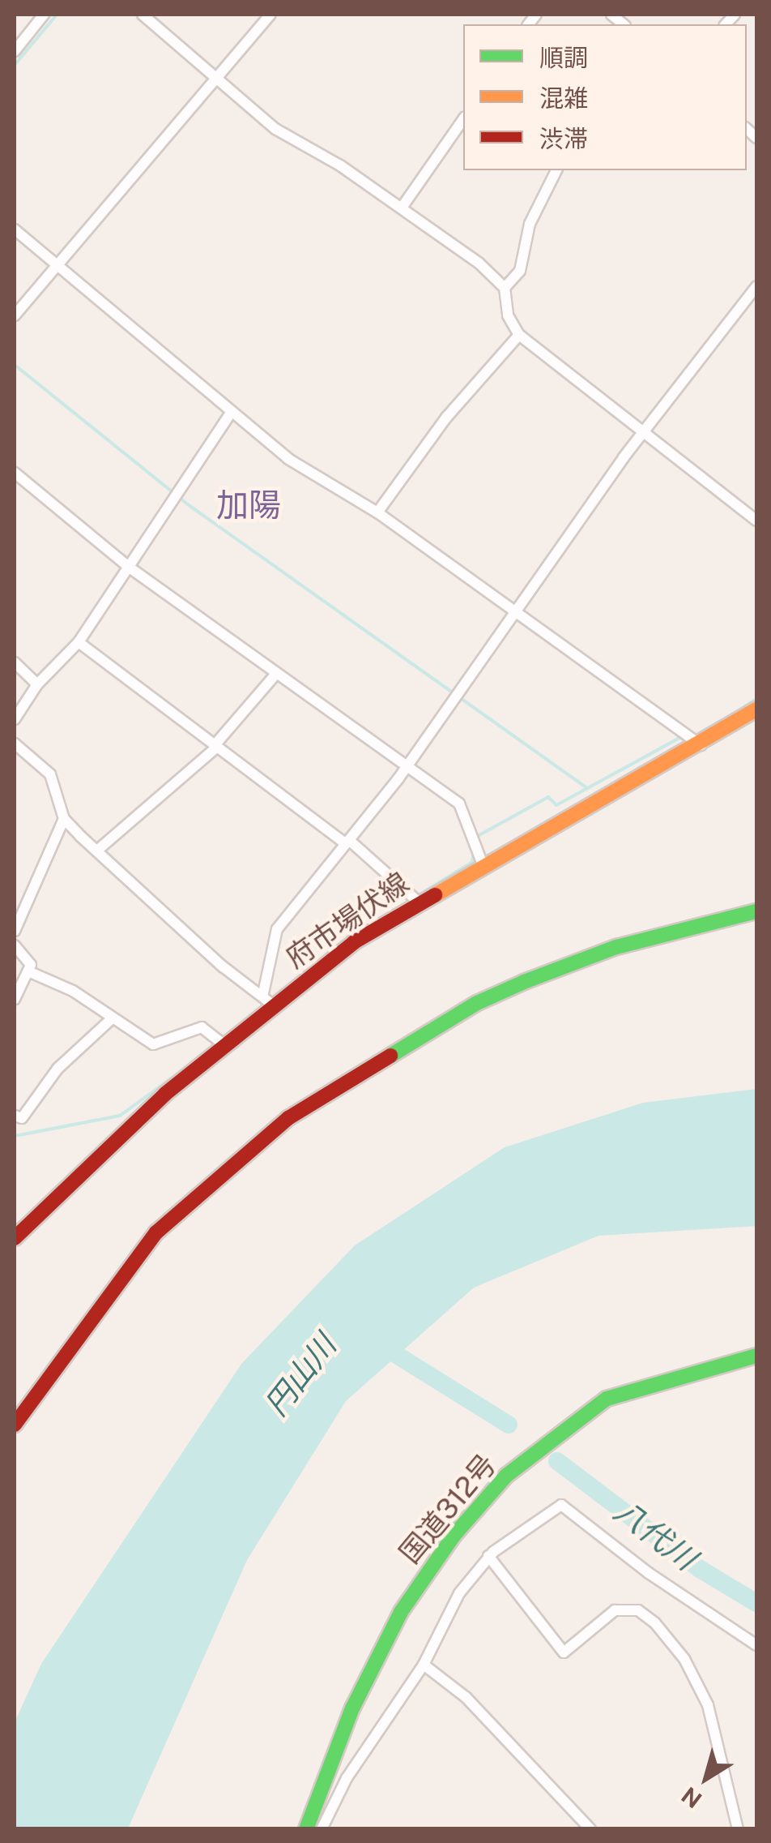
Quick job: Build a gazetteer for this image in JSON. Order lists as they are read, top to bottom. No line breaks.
{"streets":{"main road":["府市場伏線","国道312号"]},"districts":["加陽"],"water":["円山川","八代川"],"legend":["順調","混雑","渋滞"],"north":"bottom left"}
